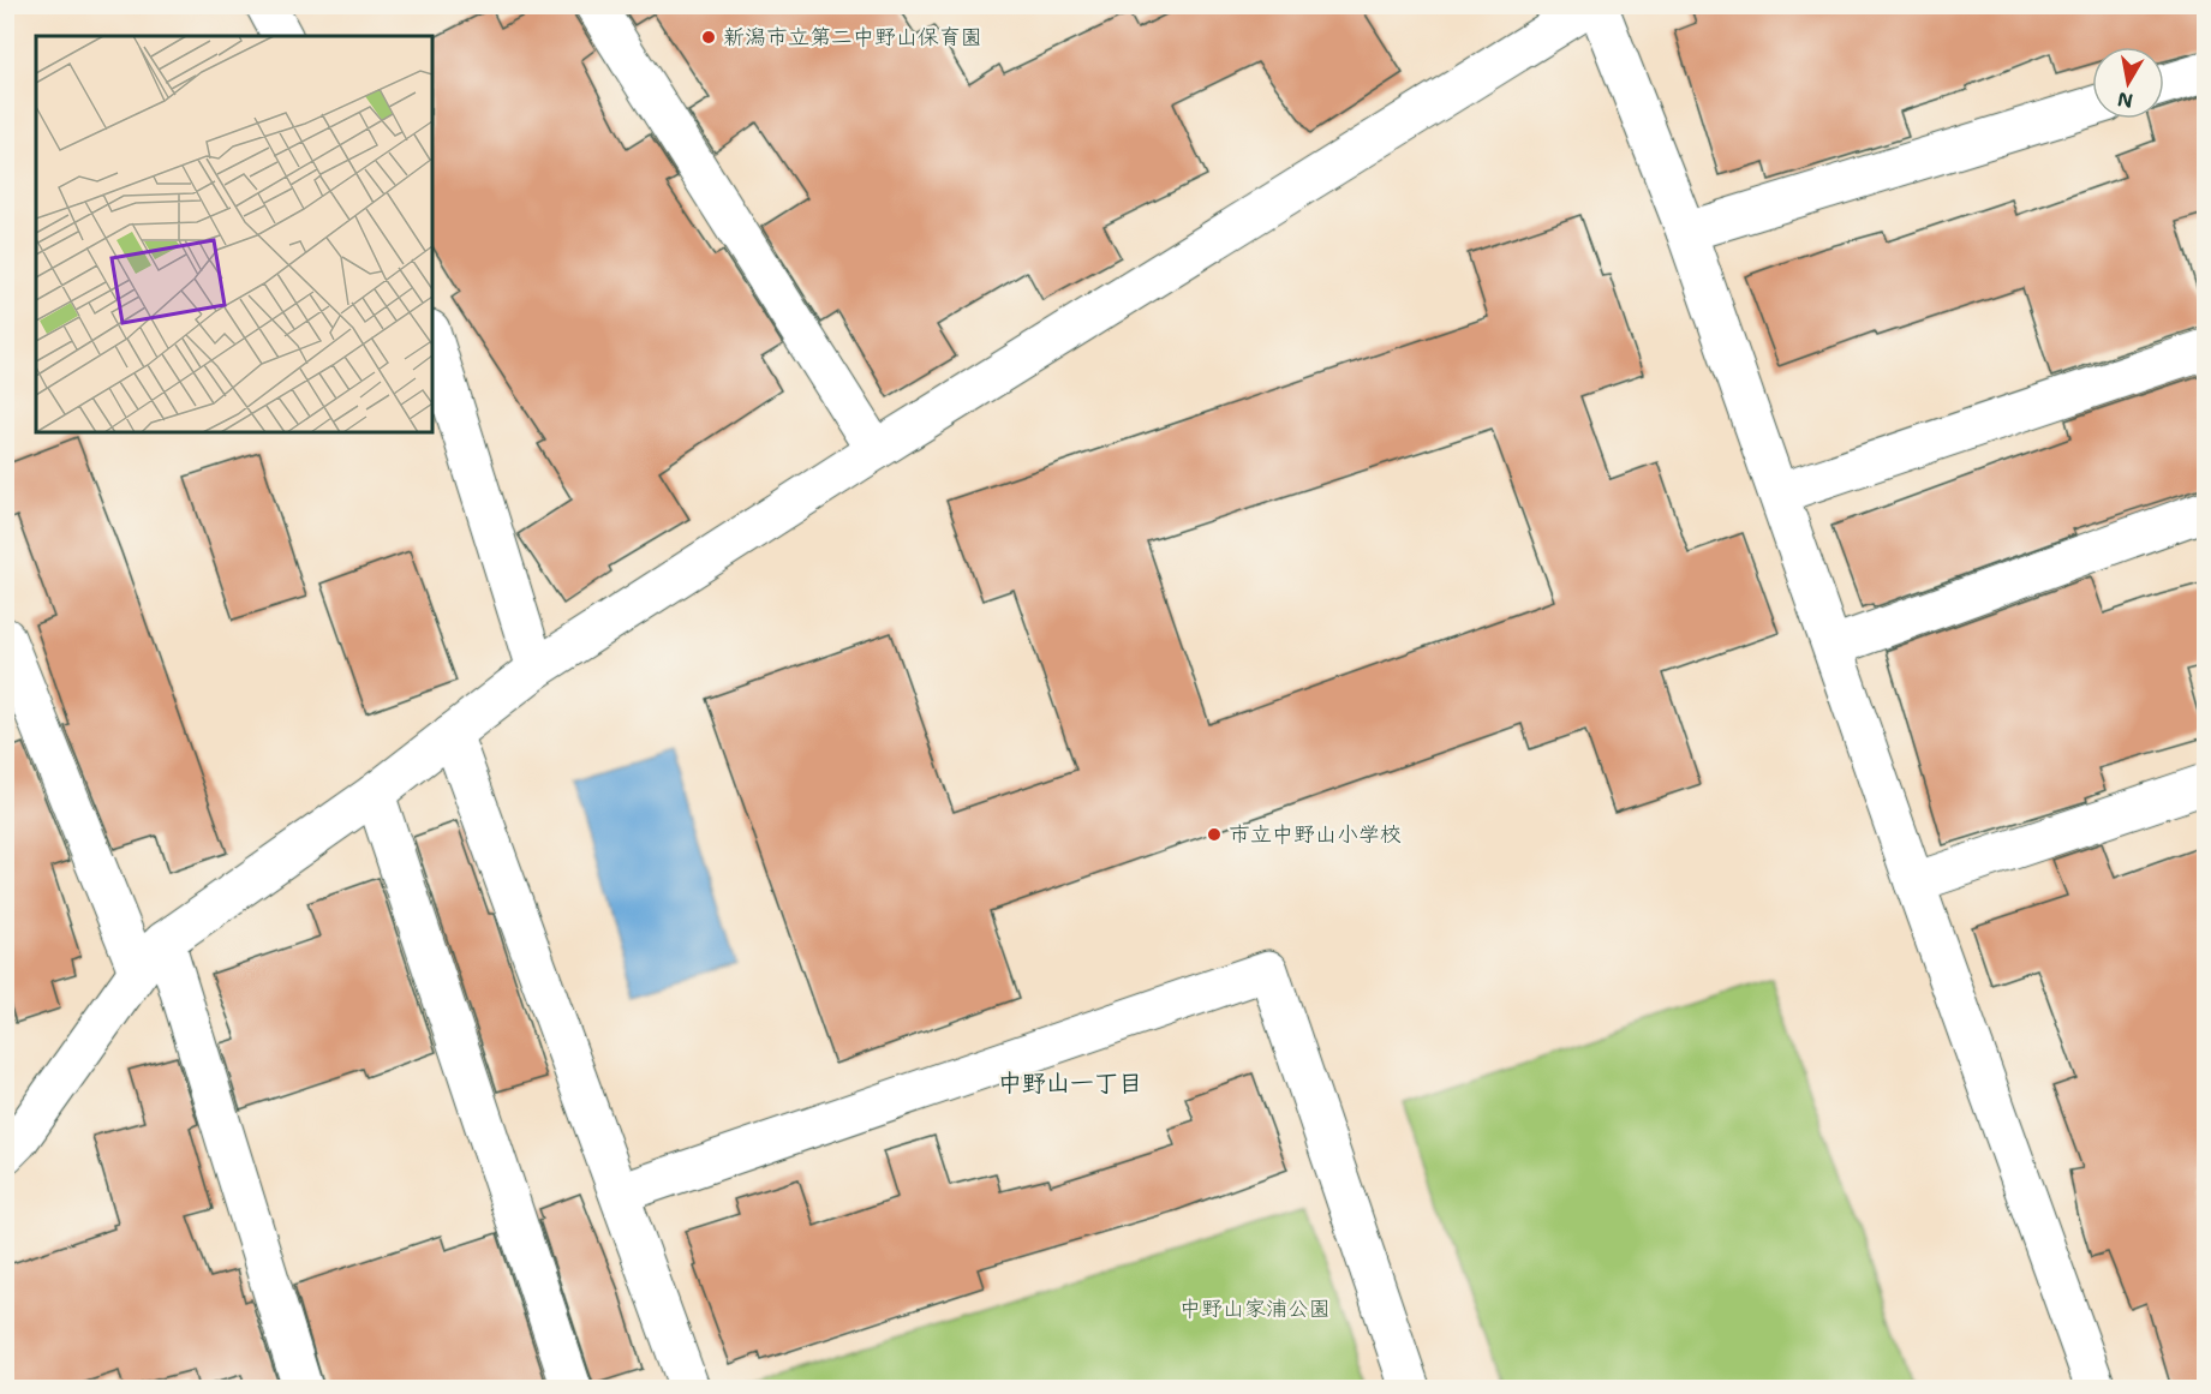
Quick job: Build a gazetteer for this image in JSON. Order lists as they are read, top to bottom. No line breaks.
{"districts":["中野山一丁目"],"parks":["中野山家浦公園"],"places":["新潟市立第二中野山保育園","市立中野山小学校"],"north":"bottom"}
